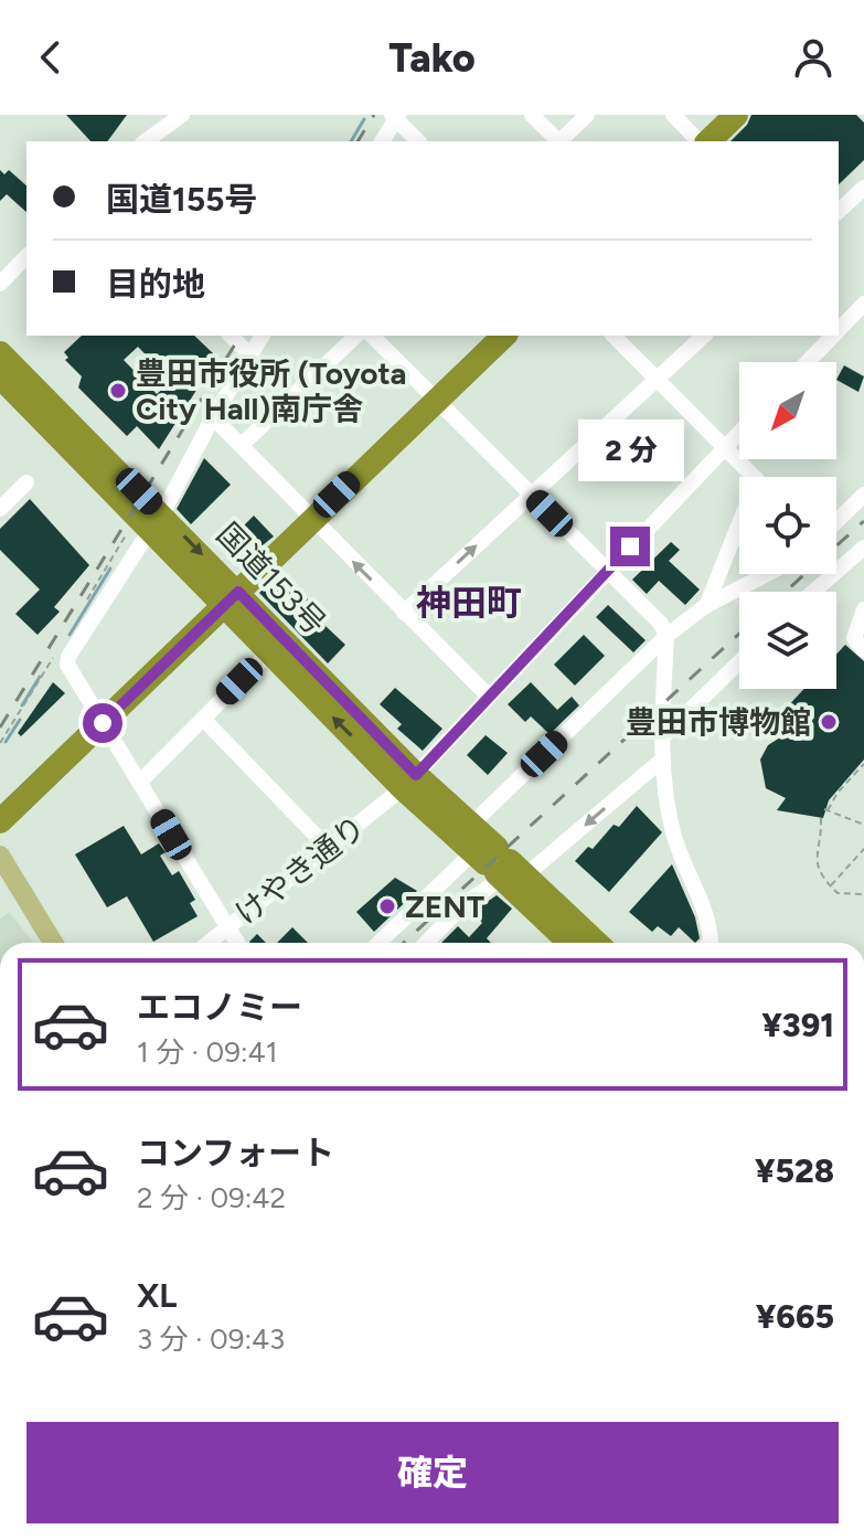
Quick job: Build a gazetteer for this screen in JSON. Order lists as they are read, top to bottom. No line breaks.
{"streets":{"highway":["国道153号"],"street":["けやき通り"]},"crossings":[["国道153号","けやき通り"]],"districts":["神田町"],"places":["豊田市役所 (Toyota City Hall)南庁舎","豊田市博物館","ZENT"],"north":"bottom left","page":{"header":"Tako","banner":["国道155号","目的地"],"bubble":"2 分","list":[{"name":"エコノミー","note":"1 分 · 09:41","value":"¥391"},{"name":"コンフォート","note":"2 分 · 09:42","value":"¥528"},{"name":"XL","note":"3 分 · 09:43","value":"¥665"}],"buttons":"確定"}}
